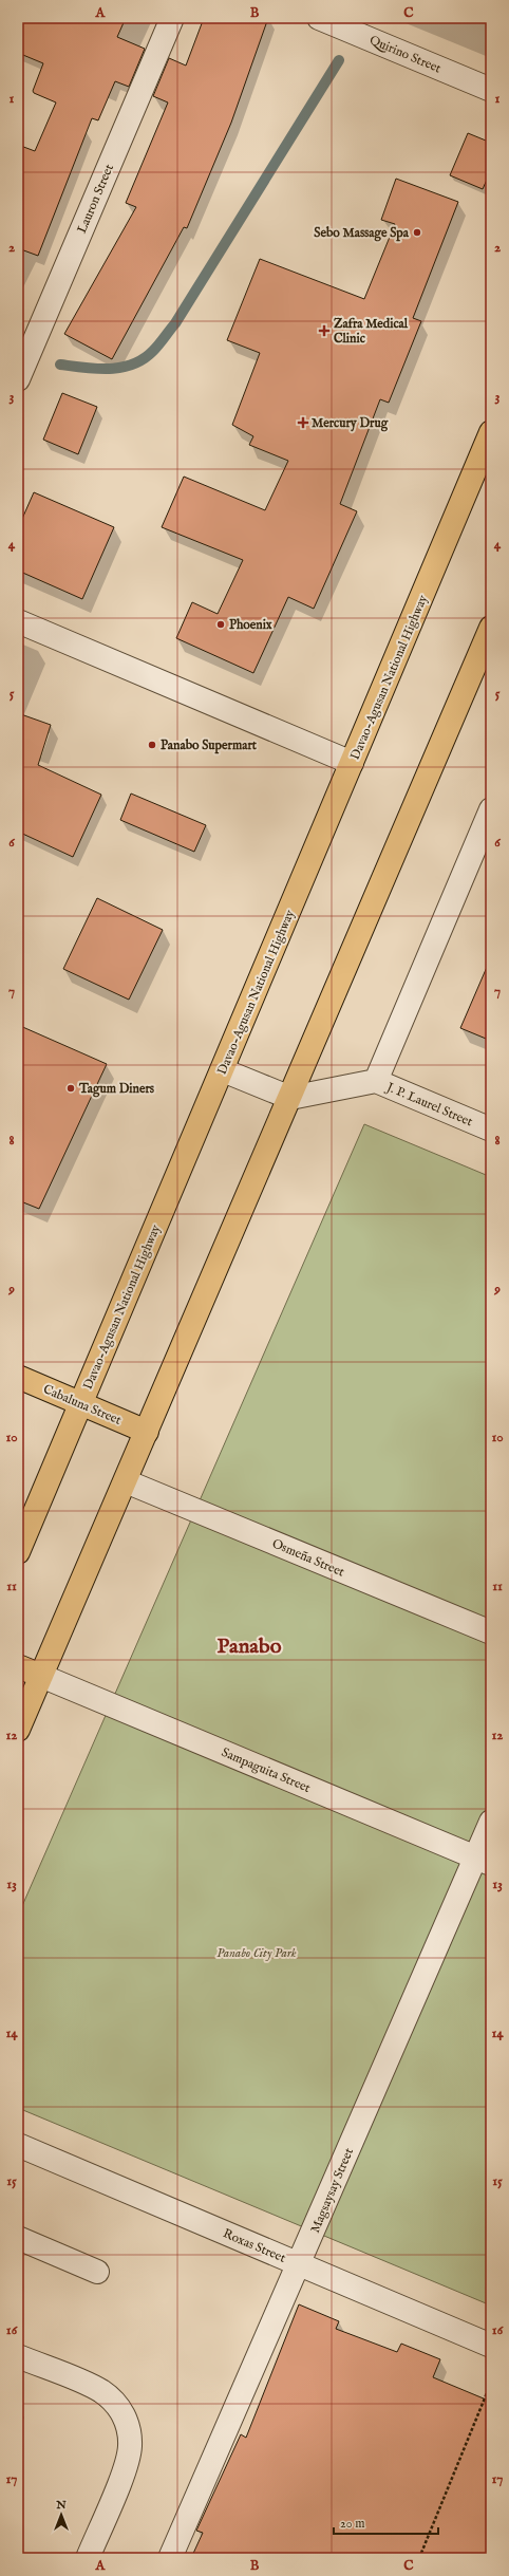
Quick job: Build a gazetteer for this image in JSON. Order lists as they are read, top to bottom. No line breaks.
{"streets":{"main road":["Davao-Agusan National Highway","Cabaluna Street"],"street":["Quirino Street","Lauron Street","J. P. Laurel Street","Osmeña Street","Sampaguita Street","Magsaysay Street","Roxas Street"]},"crossings":[["Davao-Agusan National Highway","Cabaluna Street"],["Sampaguita Street","Magsaysay Street"],["Magsaysay Street","Roxas Street"]],"districts":["Panabo"],"parks":["Panabo City Park"],"places":{"other":["Sebo Massage Spa","Phoenix","Panabo Supermart","Tagum Diners"],"health":["Zafra Medical Clinic","Mercury Drug"]},"scale_bar":"20 m","north":"top","grid":{"columns":["A","B","C"],"rows":["1","2","3","4","5","6","7","8","9","10","11","12","13","14","15","16","17"]}}
